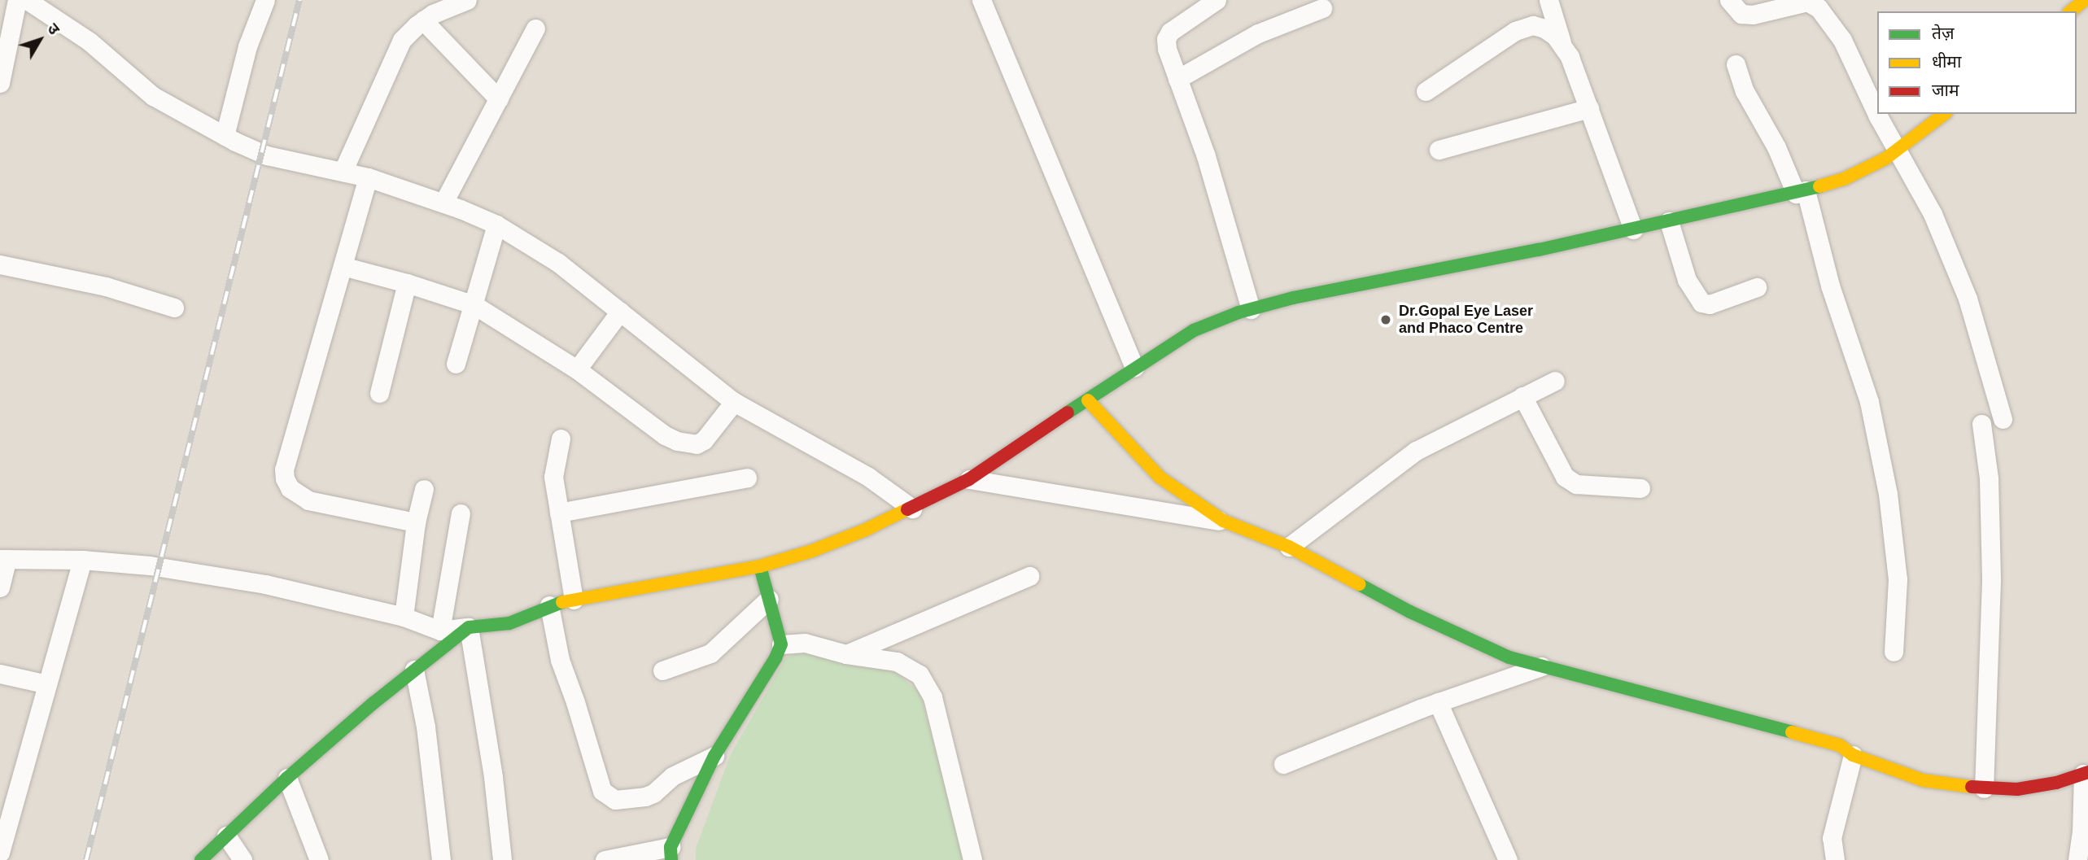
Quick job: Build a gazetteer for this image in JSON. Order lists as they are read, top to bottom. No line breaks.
{"places":["Dr.Gopal Eye Laser and Phaco Centre"],"legend":["तेज़","धीमा","जाम"],"north":"top right"}
